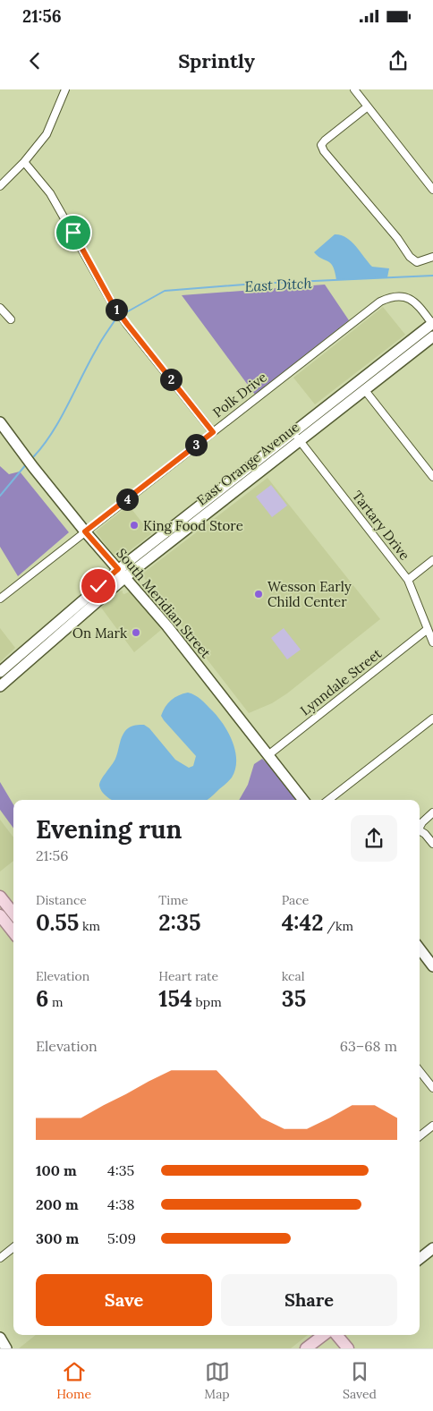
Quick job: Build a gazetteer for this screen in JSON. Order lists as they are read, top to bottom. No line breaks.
{"streets":{"street":["Polk Drive","East Orange Avenue","Tartary Drive","South Meridian Street","Lynndale Street"]},"crossings":[["Polk Drive","East Orange Avenue"],["Polk Drive","South Meridian Street"],["East Orange Avenue","Tartary Drive"],["East Orange Avenue","South Meridian Street"],["Tartary Drive","Lynndale Street"],["South Meridian Street","Lynndale Street"]],"water":["East Ditch"],"places":["King Food Store","Wesson Early Child Center","On Mark"],"page":{"status":"21:56","header":"Sprintly","pins":["1","2","3","4"],"heading":["Evening run","21:56"],"stats":[["Distance","0.55 km"],["Time","2:35"],["Pace","4:42 /km"],["Elevation","6 m"],["Heart rate","154 bpm"],["kcal","35"]],"chart":["Elevation","63–68 m"],"list":[{"name":"100 m","note":"4:35"},{"name":"200 m","note":"4:38"},{"name":"300 m","note":"5:09"}],"buttons":["Save","Share"],"tabs":["Home","Map","Saved"]}}
